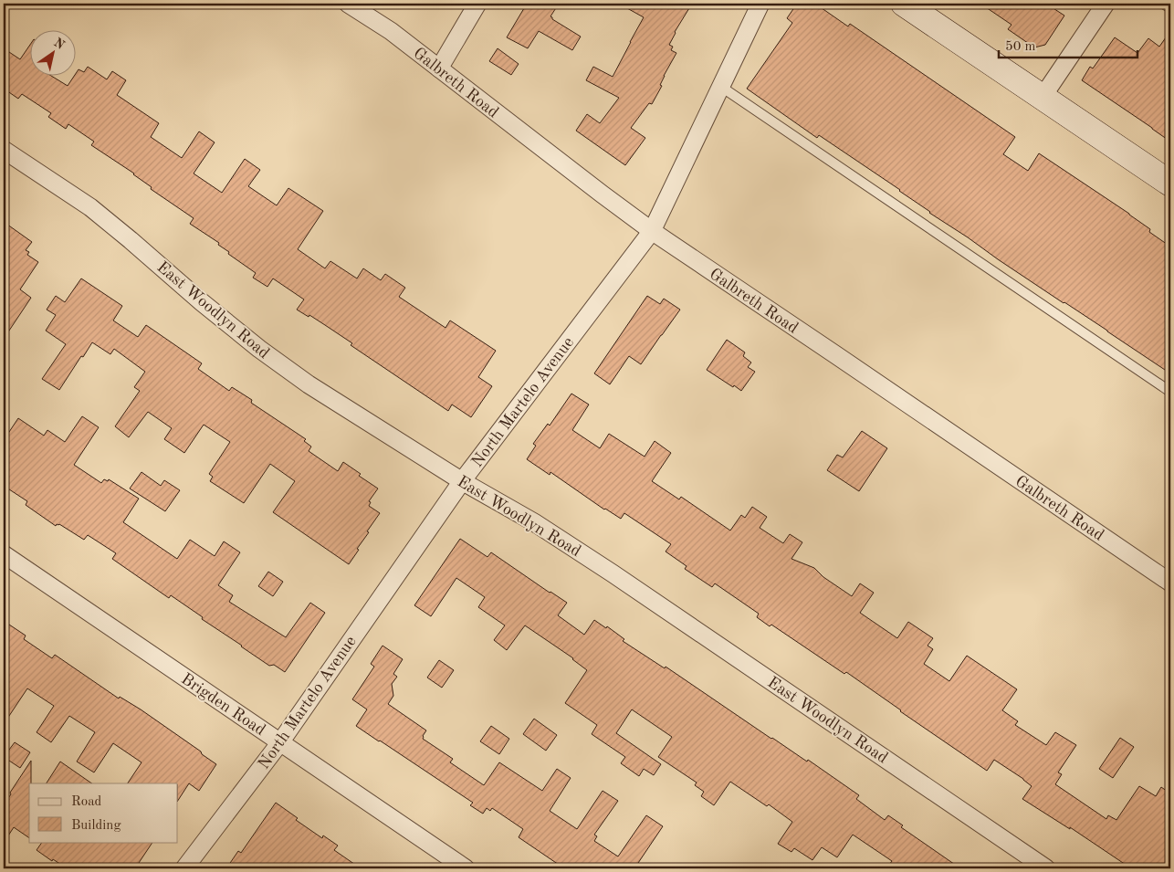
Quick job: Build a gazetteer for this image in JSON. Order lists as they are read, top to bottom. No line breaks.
{"streets":{"street":["Galbreth Road","East Woodlyn Road","North Martelo Avenue","Brigden Road"]},"crossings":[["Galbreth Road","North Martelo Avenue"],["East Woodlyn Road","North Martelo Avenue"],["North Martelo Avenue","Brigden Road"]],"legend":["Road","Building"],"scale_bar":"50 m","north":"top right"}
